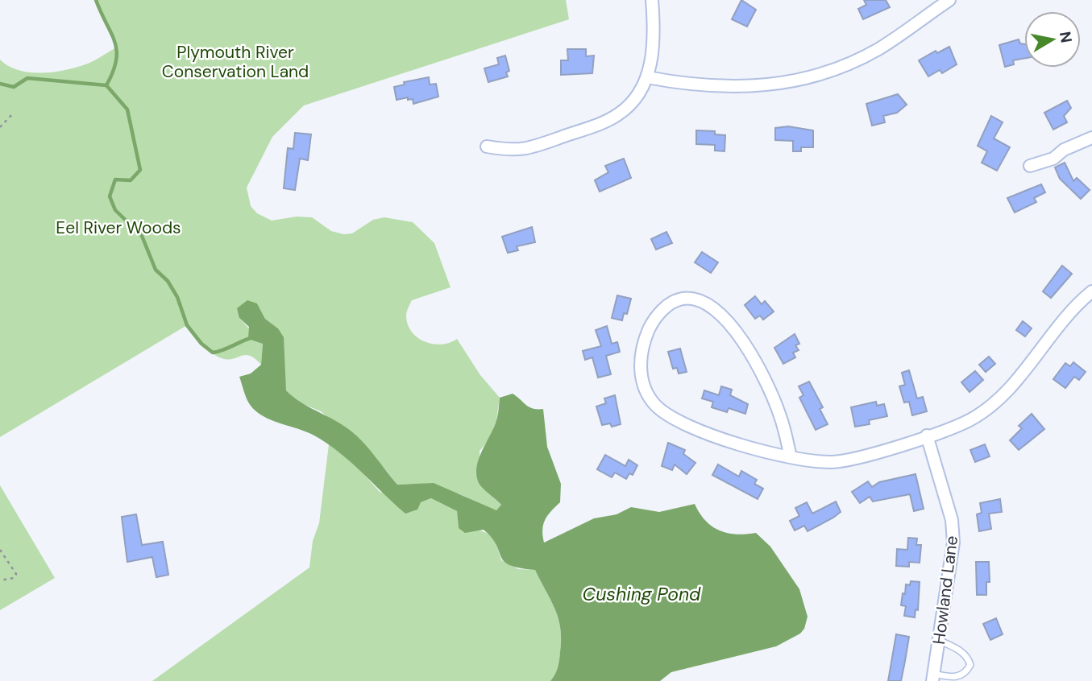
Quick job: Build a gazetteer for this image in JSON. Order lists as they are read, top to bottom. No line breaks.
{"streets":{"street":["Howland Lane"]},"water":["Cushing Pond"],"parks":["Plymouth River Conservation Land","Eel River Woods"],"north":"right"}
